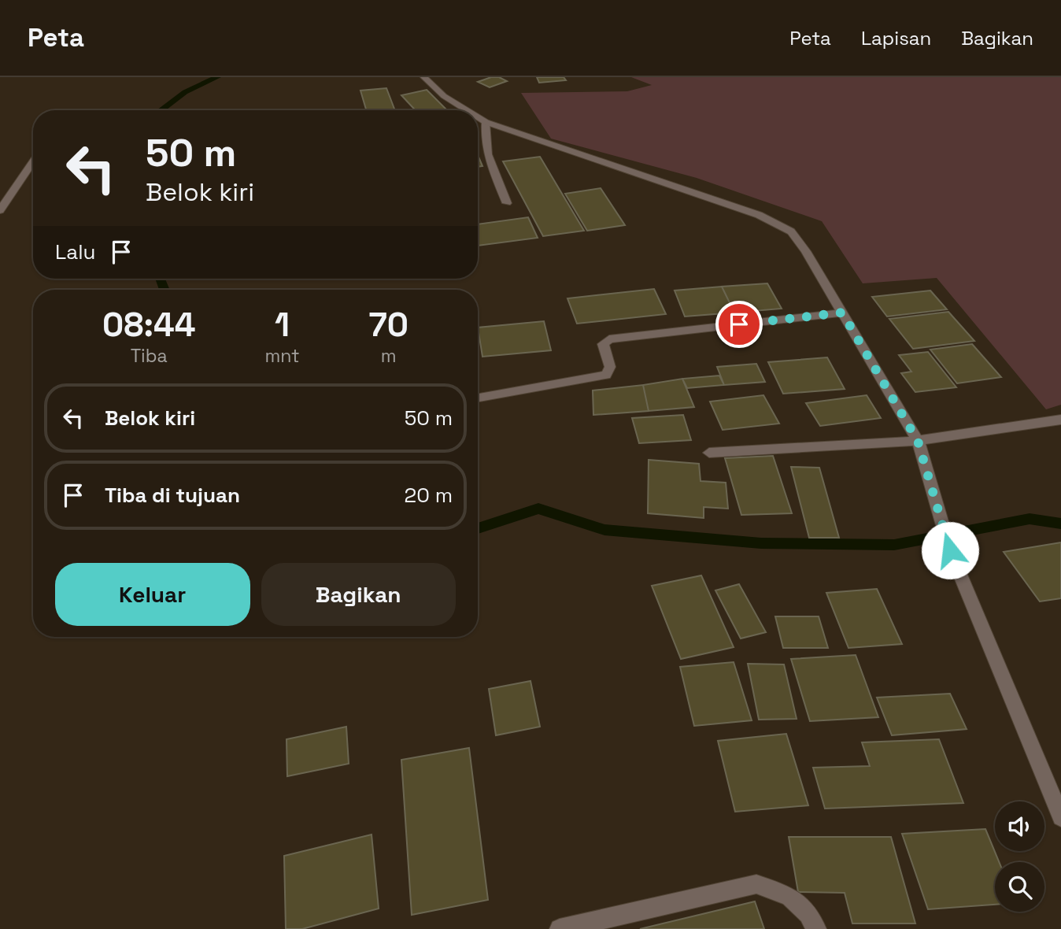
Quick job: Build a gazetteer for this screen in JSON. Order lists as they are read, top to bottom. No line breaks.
{"page":{"header":"Peta","nav":["Peta","Lapisan","Bagikan"],"turn":["50 m","Belok kiri"],"then":"Lalu","eta":["08:44","Tiba","1","mnt","70","m"],"list":[{"name":"Belok kiri","value":"50 m"},{"name":"Tiba di tujuan","value":"20 m"}],"buttons":["Keluar","Bagikan"]}}
